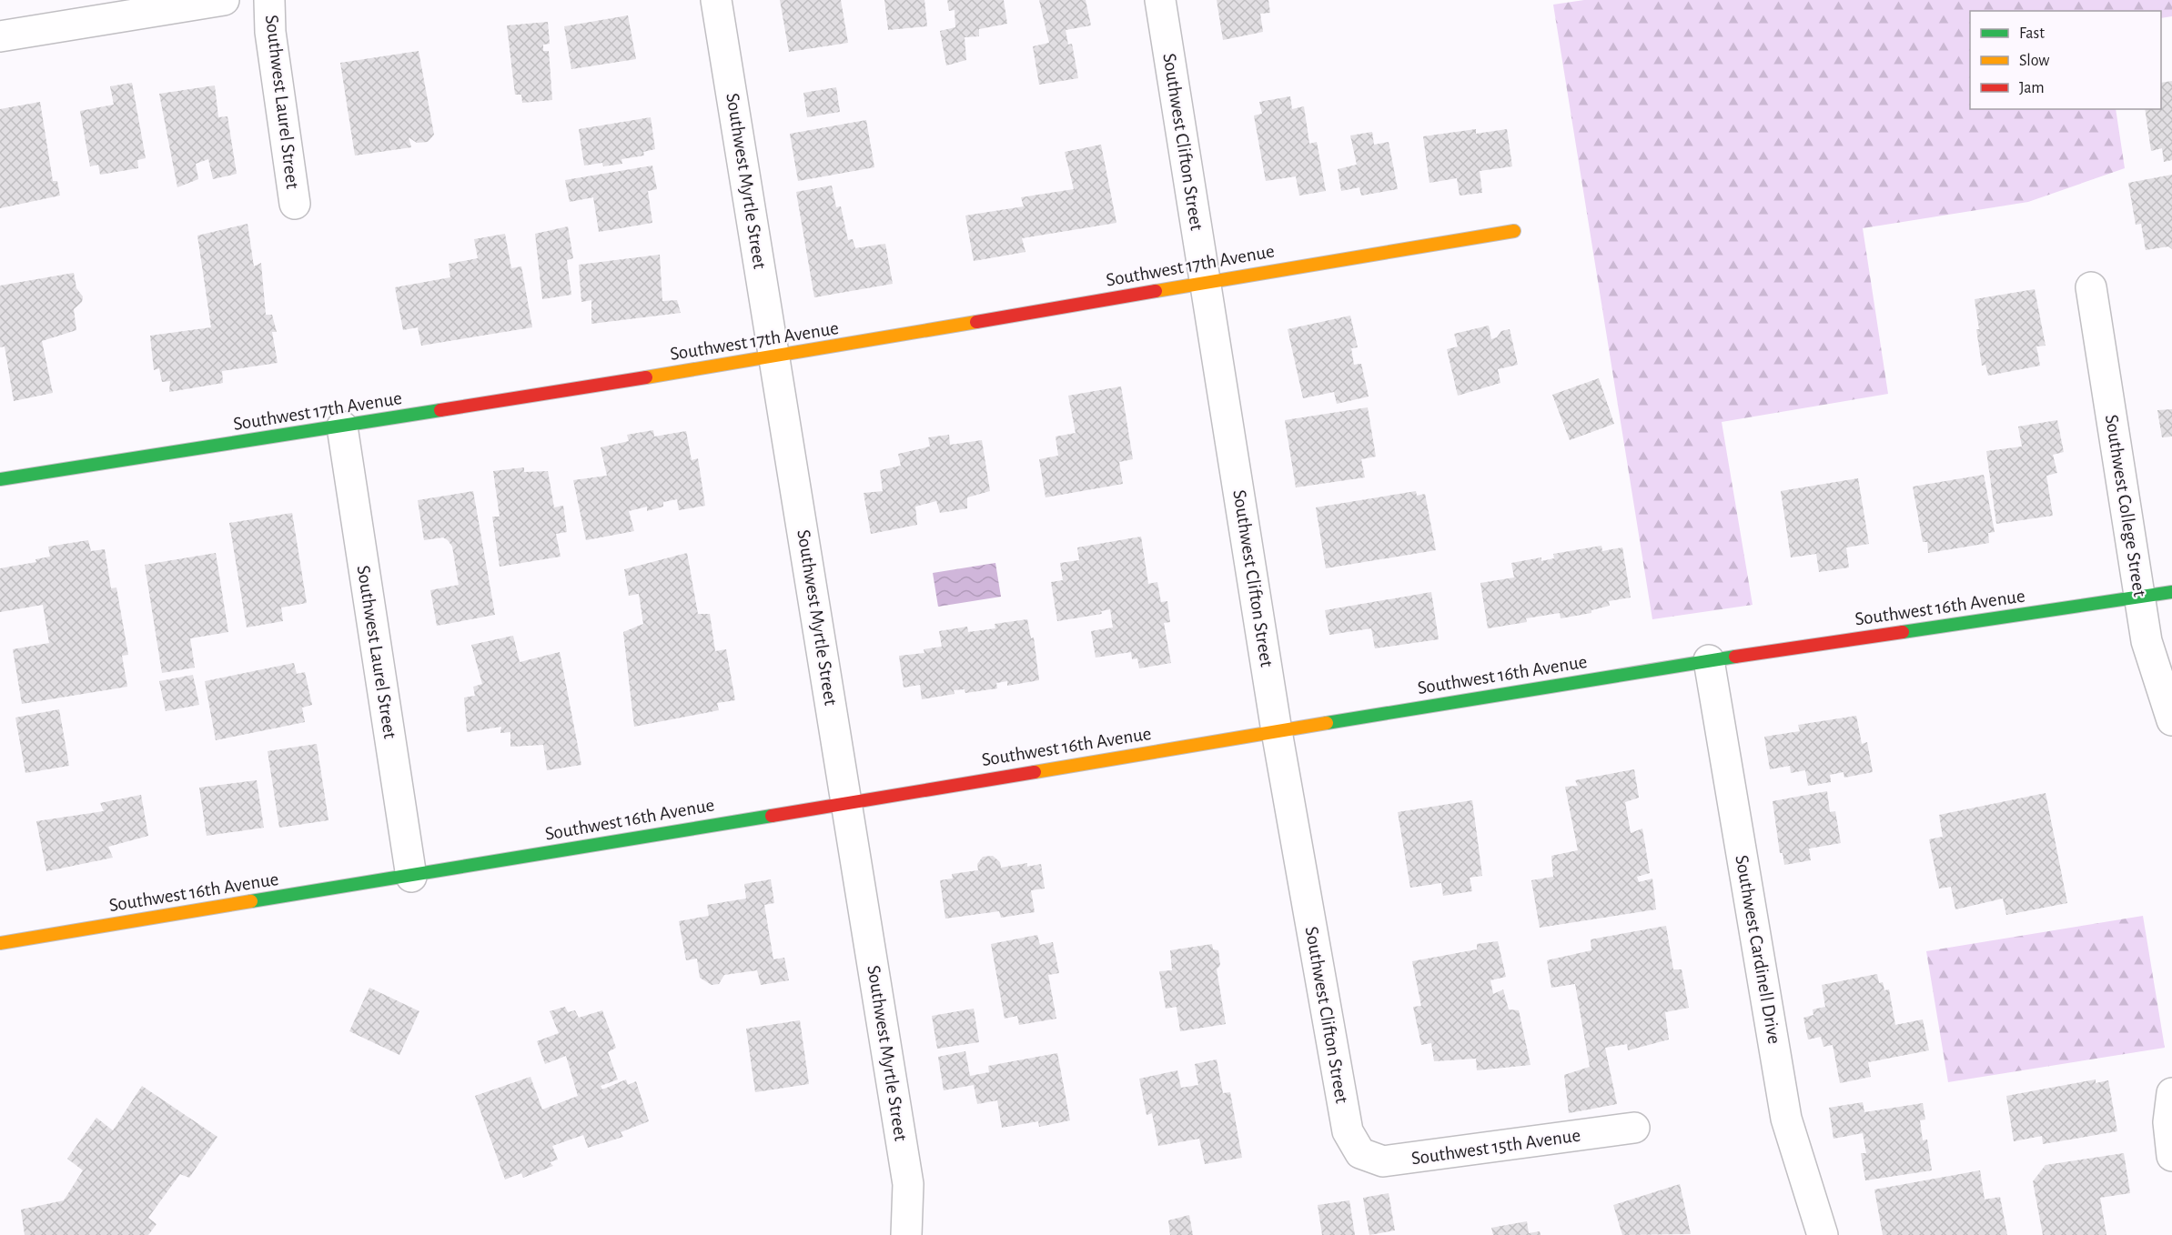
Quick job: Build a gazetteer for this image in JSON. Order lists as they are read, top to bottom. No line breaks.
{"streets":{"street":["Southwest Laurel Street","Southwest Clifton Street","Southwest Myrtle Street","Southwest 17th Avenue","Southwest College Street","Southwest 16th Avenue","Southwest Cardinell Drive","Southwest 15th Avenue"]},"crossings":[["Southwest Laurel Street","Southwest 17th Avenue"],["Southwest Laurel Street","Southwest 16th Avenue"],["Southwest Clifton Street","Southwest 17th Avenue"],["Southwest Clifton Street","Southwest 16th Avenue"],["Southwest Clifton Street","Southwest 15th Avenue"],["Southwest Myrtle Street","Southwest 17th Avenue"],["Southwest Myrtle Street","Southwest 16th Avenue"],["Southwest College Street","Southwest 16th Avenue"],["Southwest 16th Avenue","Southwest Cardinell Drive"]],"legend":["Fast","Slow","Jam"]}
